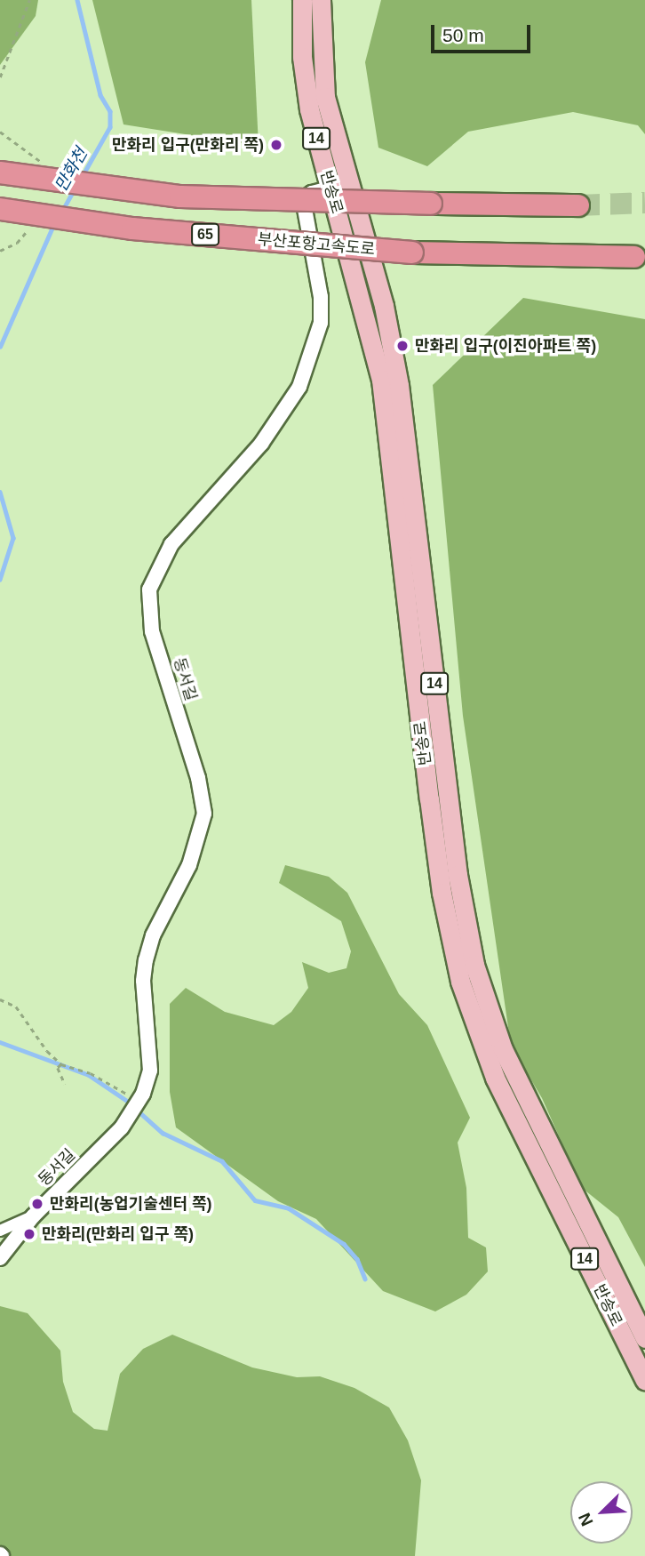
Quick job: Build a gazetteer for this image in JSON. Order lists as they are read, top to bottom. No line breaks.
{"streets":{"highway":["65","부산포항고속도로"],"main road":["14","반송로"],"street":["동서길"]},"crossings":[["반송로","동서길"]],"water":["만화천"],"places":["만화리 입구(만화리 쪽)","만화리 입구(이진아파트 쪽)","만화리(농업기술센터 쪽)","만화리(만화리 입구 쪽)"],"scale_bar":"50 m","north":"bottom left"}
